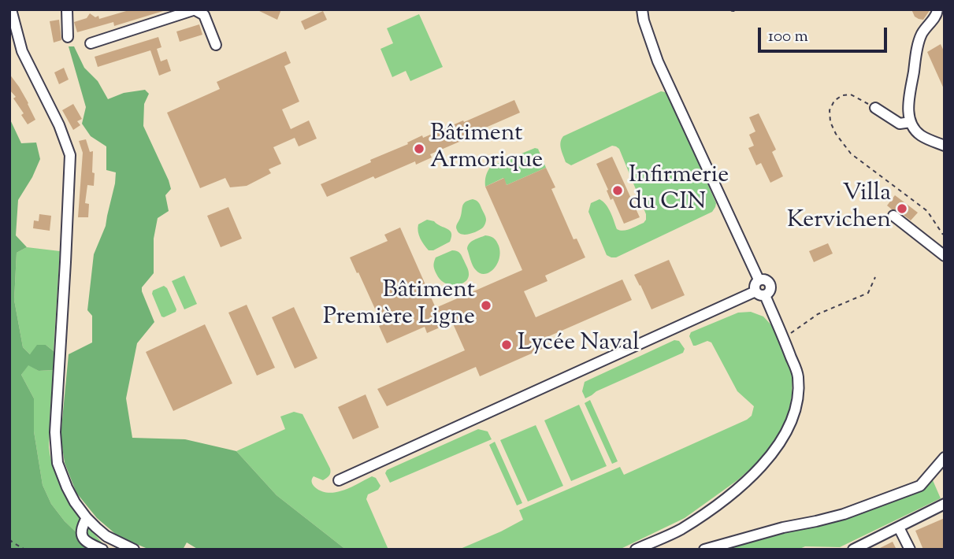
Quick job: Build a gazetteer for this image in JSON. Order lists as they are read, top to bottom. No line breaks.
{"places":["Bâtiment Armorique","Infirmerie du CIN","Villa Kervichen","Bâtiment Première Ligne","Lycée Naval"],"scale_bar":"100 m"}
